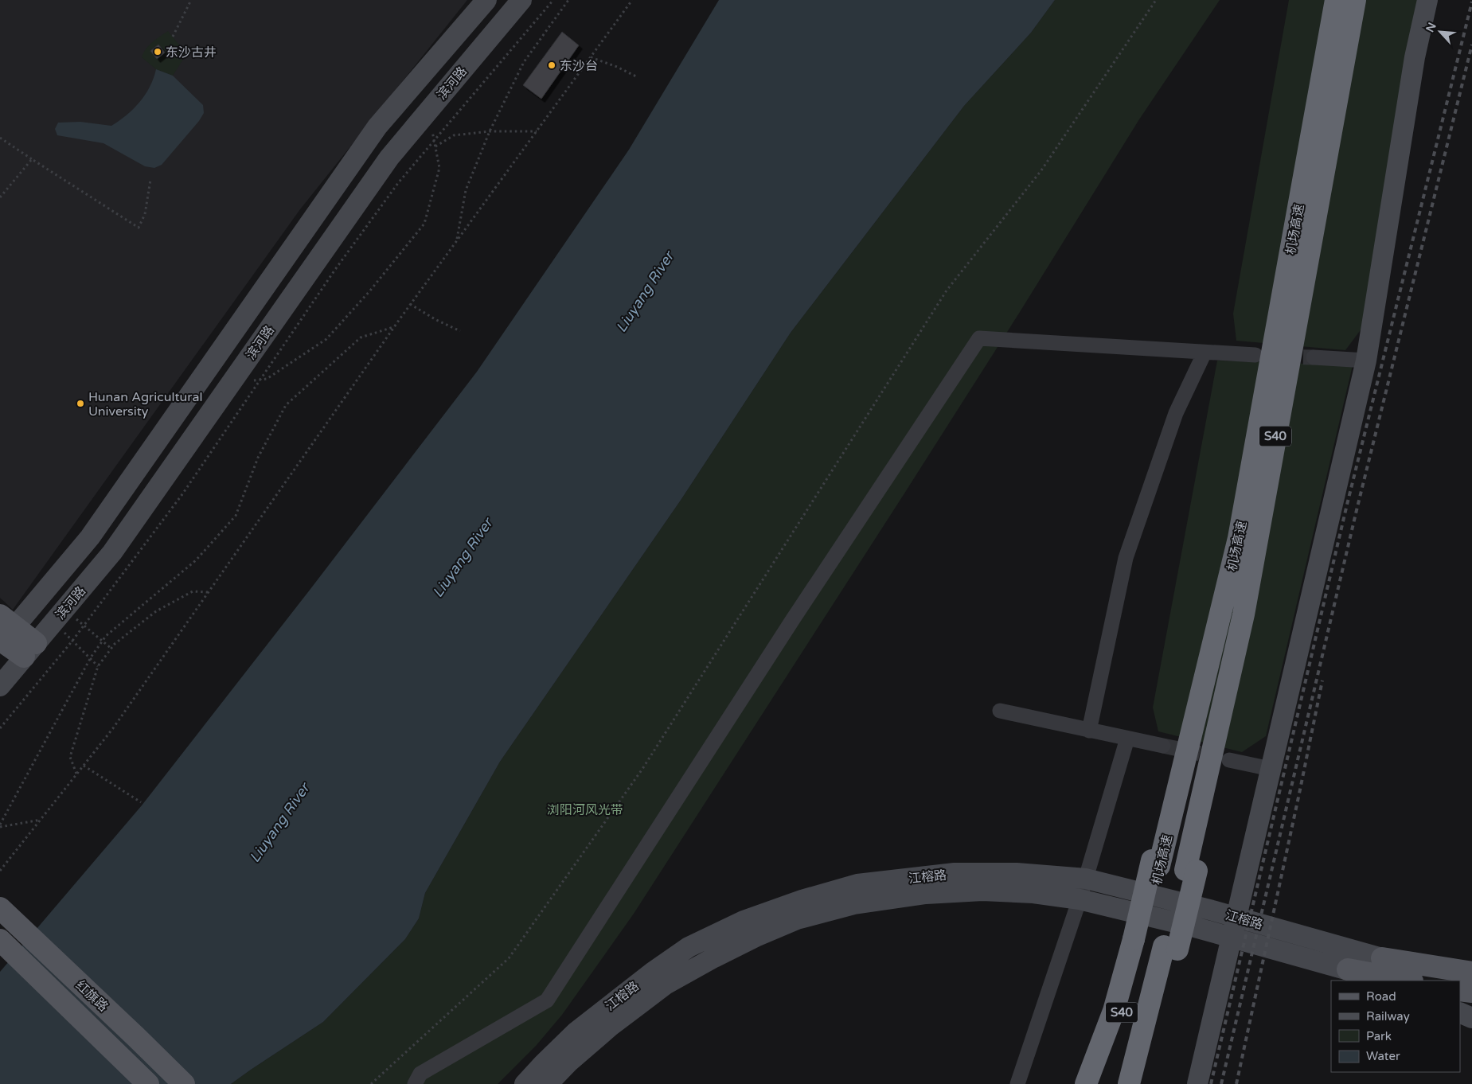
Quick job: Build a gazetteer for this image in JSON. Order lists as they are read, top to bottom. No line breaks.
{"streets":{"highway":["机场高速","S40"],"main road":["滨河路","江榕路","红旗路"]},"water":["Liuyang River"],"parks":["浏阳河风光带"],"places":["东沙古井","东沙台","Hunan Agricultural University"],"legend":["Road","Railway","Park","Water"],"north":"top left"}
